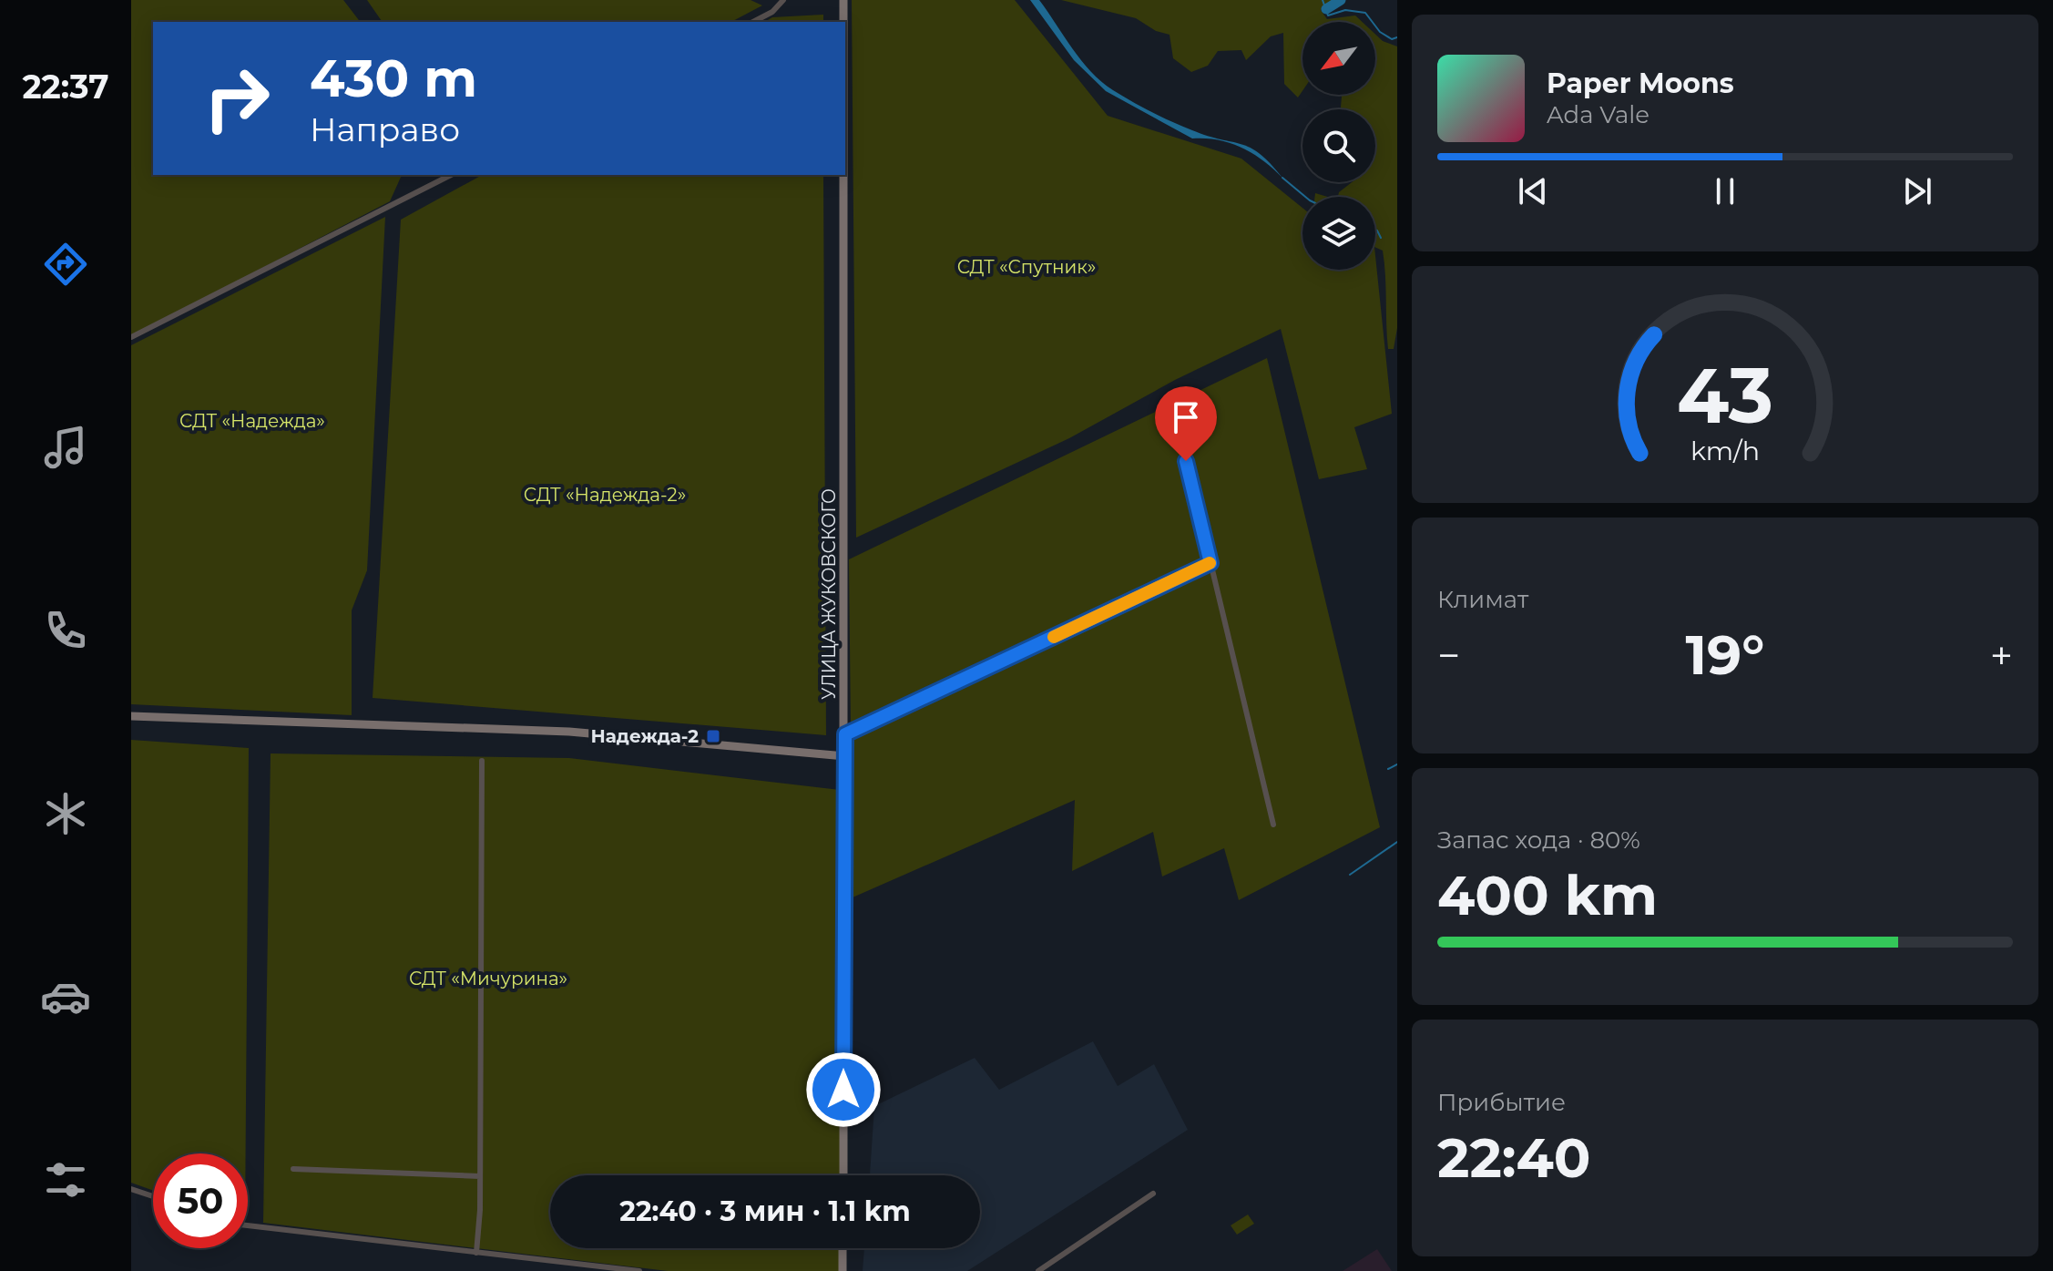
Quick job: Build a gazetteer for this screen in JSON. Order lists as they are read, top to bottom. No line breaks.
{"streets":{"main road":["УЛИЦА ЖУКОВСКОГО"]},"parks":["СДТ «Спутник»","СДТ «Надежда»","СДТ «Надежда-2»","СДТ «Мичурина»"],"places":{"transit":["Надежда-2"]},"north":"bottom left","page":{"tabs":"22:37","turn":["430 m","Направо"],"song":["Paper Moons","Ada Vale"],"tile":["Климат",["Запас хода · 80%","400 km"],["Прибытие","22:40"]],"heat":["−","19°","+"],"limit":"50","trip":"22:40 · 3 мин · 1.1 km","gauge":["43","km/h"]}}
